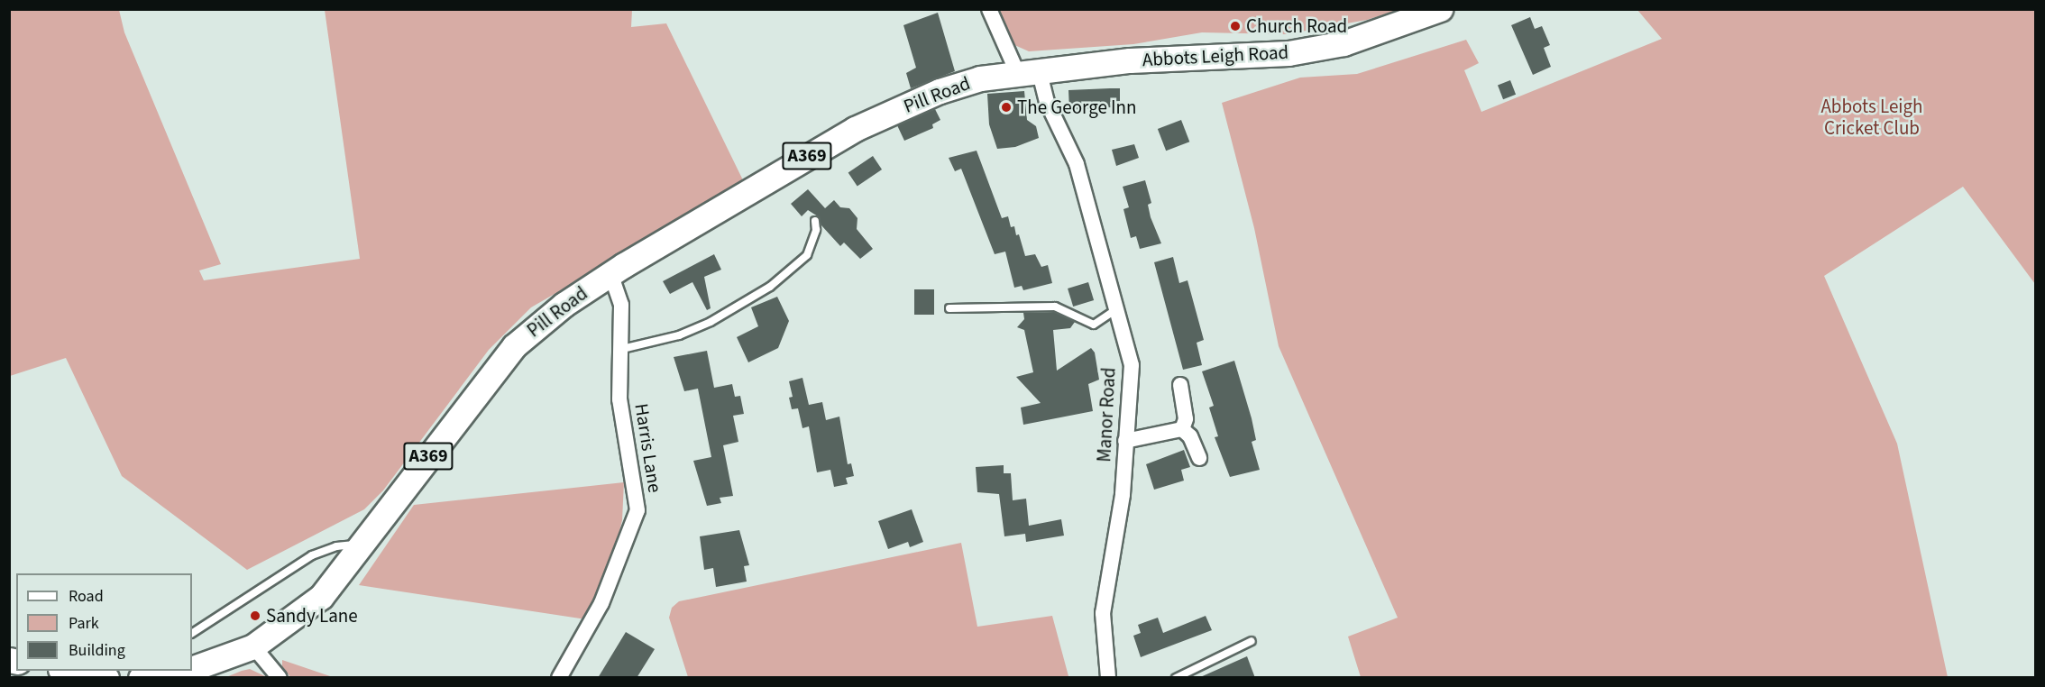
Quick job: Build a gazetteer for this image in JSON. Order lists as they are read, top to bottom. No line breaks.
{"streets":{"main road":["Abbots Leigh Road","Pill Road","A369"],"street":["Manor Road","Harris Lane"]},"crossings":[["Abbots Leigh Road","Pill Road"],["Abbots Leigh Road","Manor Road"],["Pill Road","Manor Road"],["Pill Road","Harris Lane"]],"parks":["Abbots Leigh Cricket Club"],"places":["Church Road","The George Inn","Sandy Lane"],"legend":["Road","Park","Building"]}
